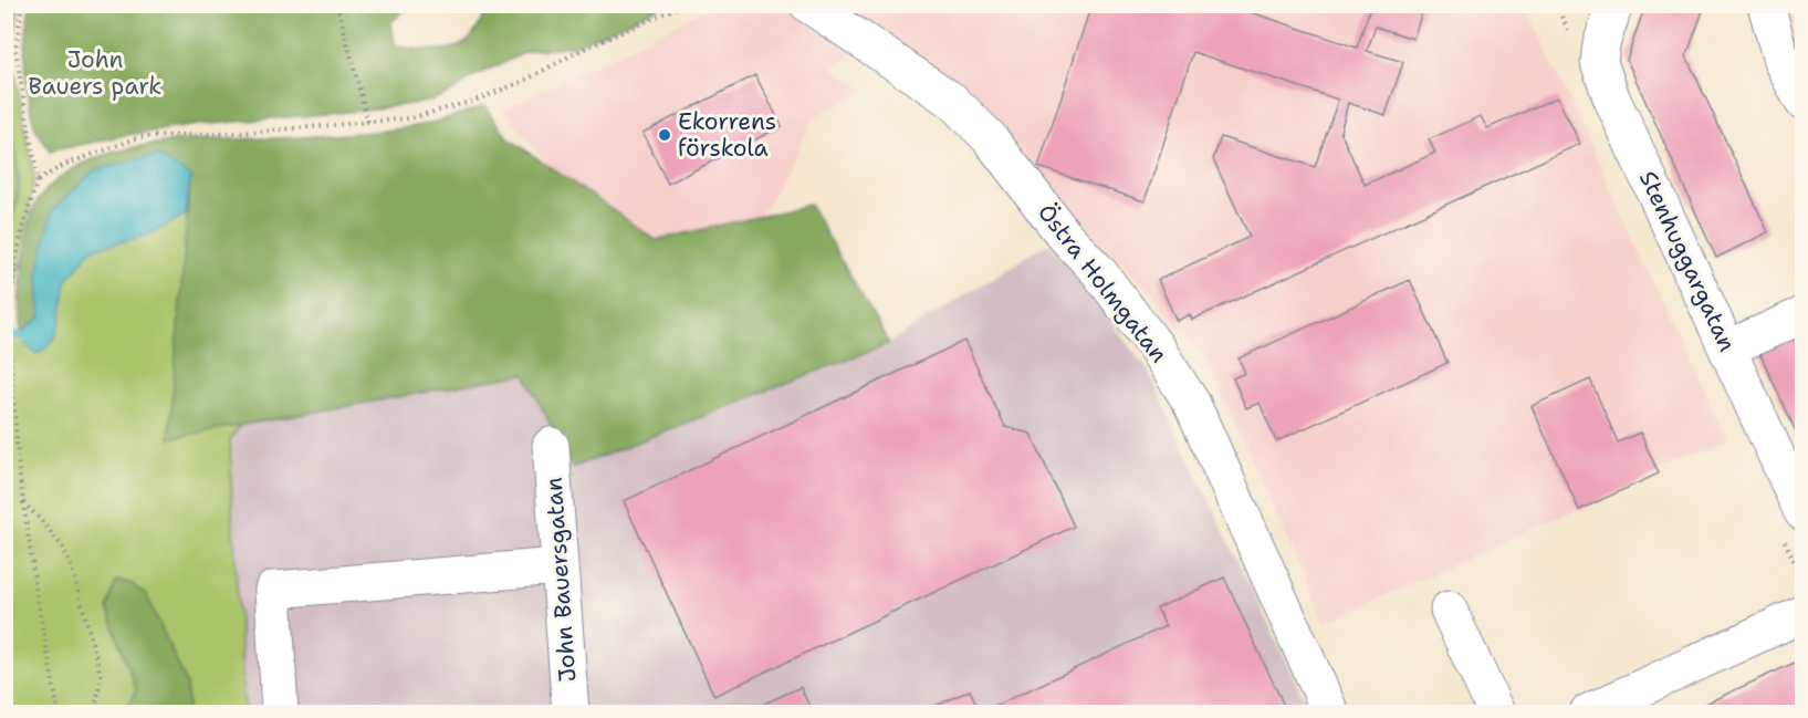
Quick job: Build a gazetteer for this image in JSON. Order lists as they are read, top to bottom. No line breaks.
{"streets":{"street":["Stenhuggargatan","Östra Holmgatan","John Bauersgatan"]},"parks":["John Bauers park"],"places":["Ekorrens förskola"]}
